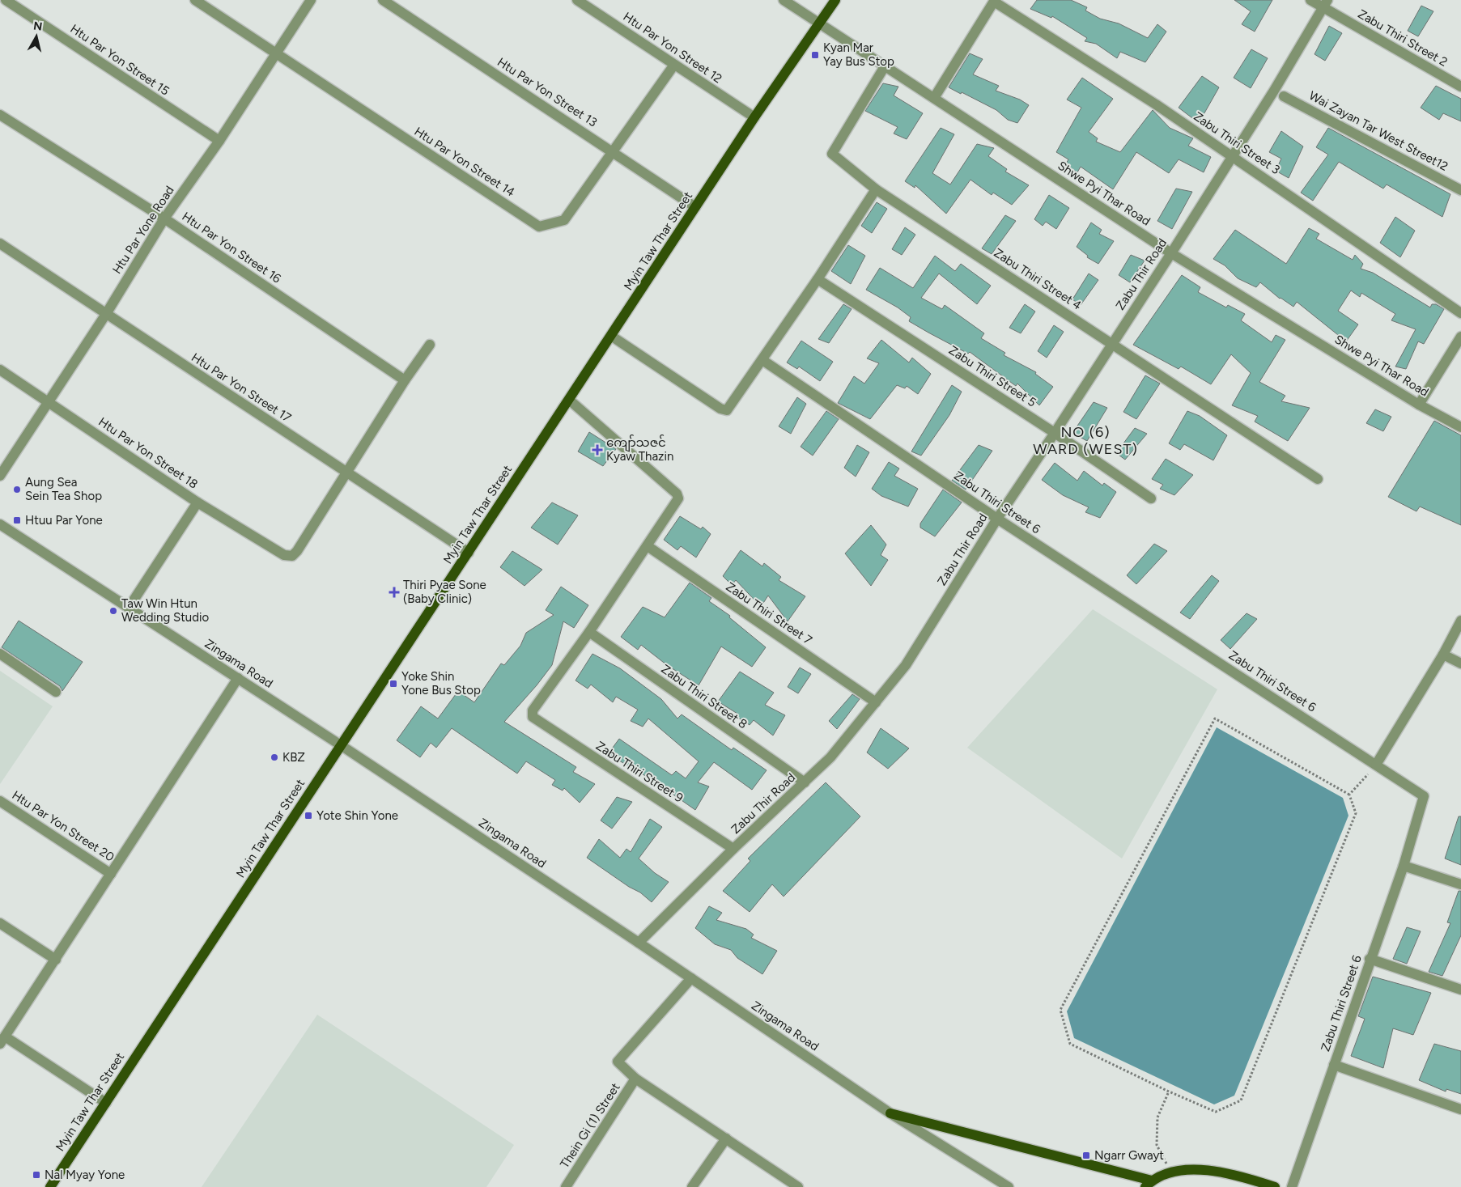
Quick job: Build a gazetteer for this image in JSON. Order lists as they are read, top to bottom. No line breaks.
{"streets":{"main road":["Myin Taw Thar Street"],"street":["Zabu Thiri Street 2","Htu Par Yon Street 12","Htu Par Yon Street 15","Htu Par Yon Street 13","Wai Zayan Tar West Street12","Zabu Thiri Street 3","Htu Par Yon Street 14","Shwe Pyi Thar Road","Htu Par Yone Road","Htu Par Yon Street 16","Zabu Thir Road","Zabu Thiri Street 4","Zabu Thiri Street 5","Htu Par Yon Street 17","Htu Par Yon Street 18","Zabu Thiri Street 6","Zabu Thiri Street 7","Zingama Road","Zabu Thiri Street 8","Zabu Thiri Street 9","Htu Par Yon Street 20","Thein Gi (1) Street"]},"crossings":[["Zabu Thiri Street 2","Zabu Thir Road"],["Htu Par Yon Street 12","Htu Par Yon Street 14"],["Htu Par Yon Street 12","Myin Taw Thar Street"],["Htu Par Yon Street 15","Htu Par Yone Road"],["Htu Par Yon Street 13","Htu Par Yon Street 14"],["Htu Par Yon Street 13","Myin Taw Thar Street"],["Zabu Thiri Street 3","Zabu Thir Road"],["Htu Par Yon Street 14","Htu Par Yone Road"],["Shwe Pyi Thar Road","Myin Taw Thar Street"],["Shwe Pyi Thar Road","Zabu Thir Road"],["Shwe Pyi Thar Road","Zabu Thiri Street 4"],["Htu Par Yone Road","Htu Par Yon Street 16"],["Htu Par Yone Road","Htu Par Yon Street 17"],["Htu Par Yone Road","Htu Par Yon Street 18"],["Myin Taw Thar Street","Htu Par Yon Street 17"],["Myin Taw Thar Street","Zingama Road"],["Zabu Thir Road","Zabu Thiri Street 4"],["Zabu Thir Road","Zabu Thiri Street 5"],["Zabu Thir Road","Zabu Thiri Street 6"],["Zabu Thir Road","Zabu Thiri Street 7"],["Zabu Thir Road","Zingama Road"],["Zabu Thir Road","Zabu Thiri Street 8"],["Zabu Thir Road","Zabu Thiri Street 9"],["Htu Par Yon Street 17","Htu Par Yon Street 18"],["Zabu Thiri Street 8","Zabu Thiri Street 9"]],"districts":["NO (6) WARD (WEST)"],"places":{"transit":["Kyan Mar Yay Bus Stop","Htuu Par Yone","Yoke Shin Yone Bus Stop","Yote Shin Yone","Ngarr Gwayt","Nal Myay Yone"],"health":["ကျော်သဇင် Kyaw Thazin","Thiri Pyae Sone (Baby Clinic)"],"other":["Aung Sea Sein Tea Shop","Taw Win Htun Wedding Studio","KBZ"]},"north":"top"}
